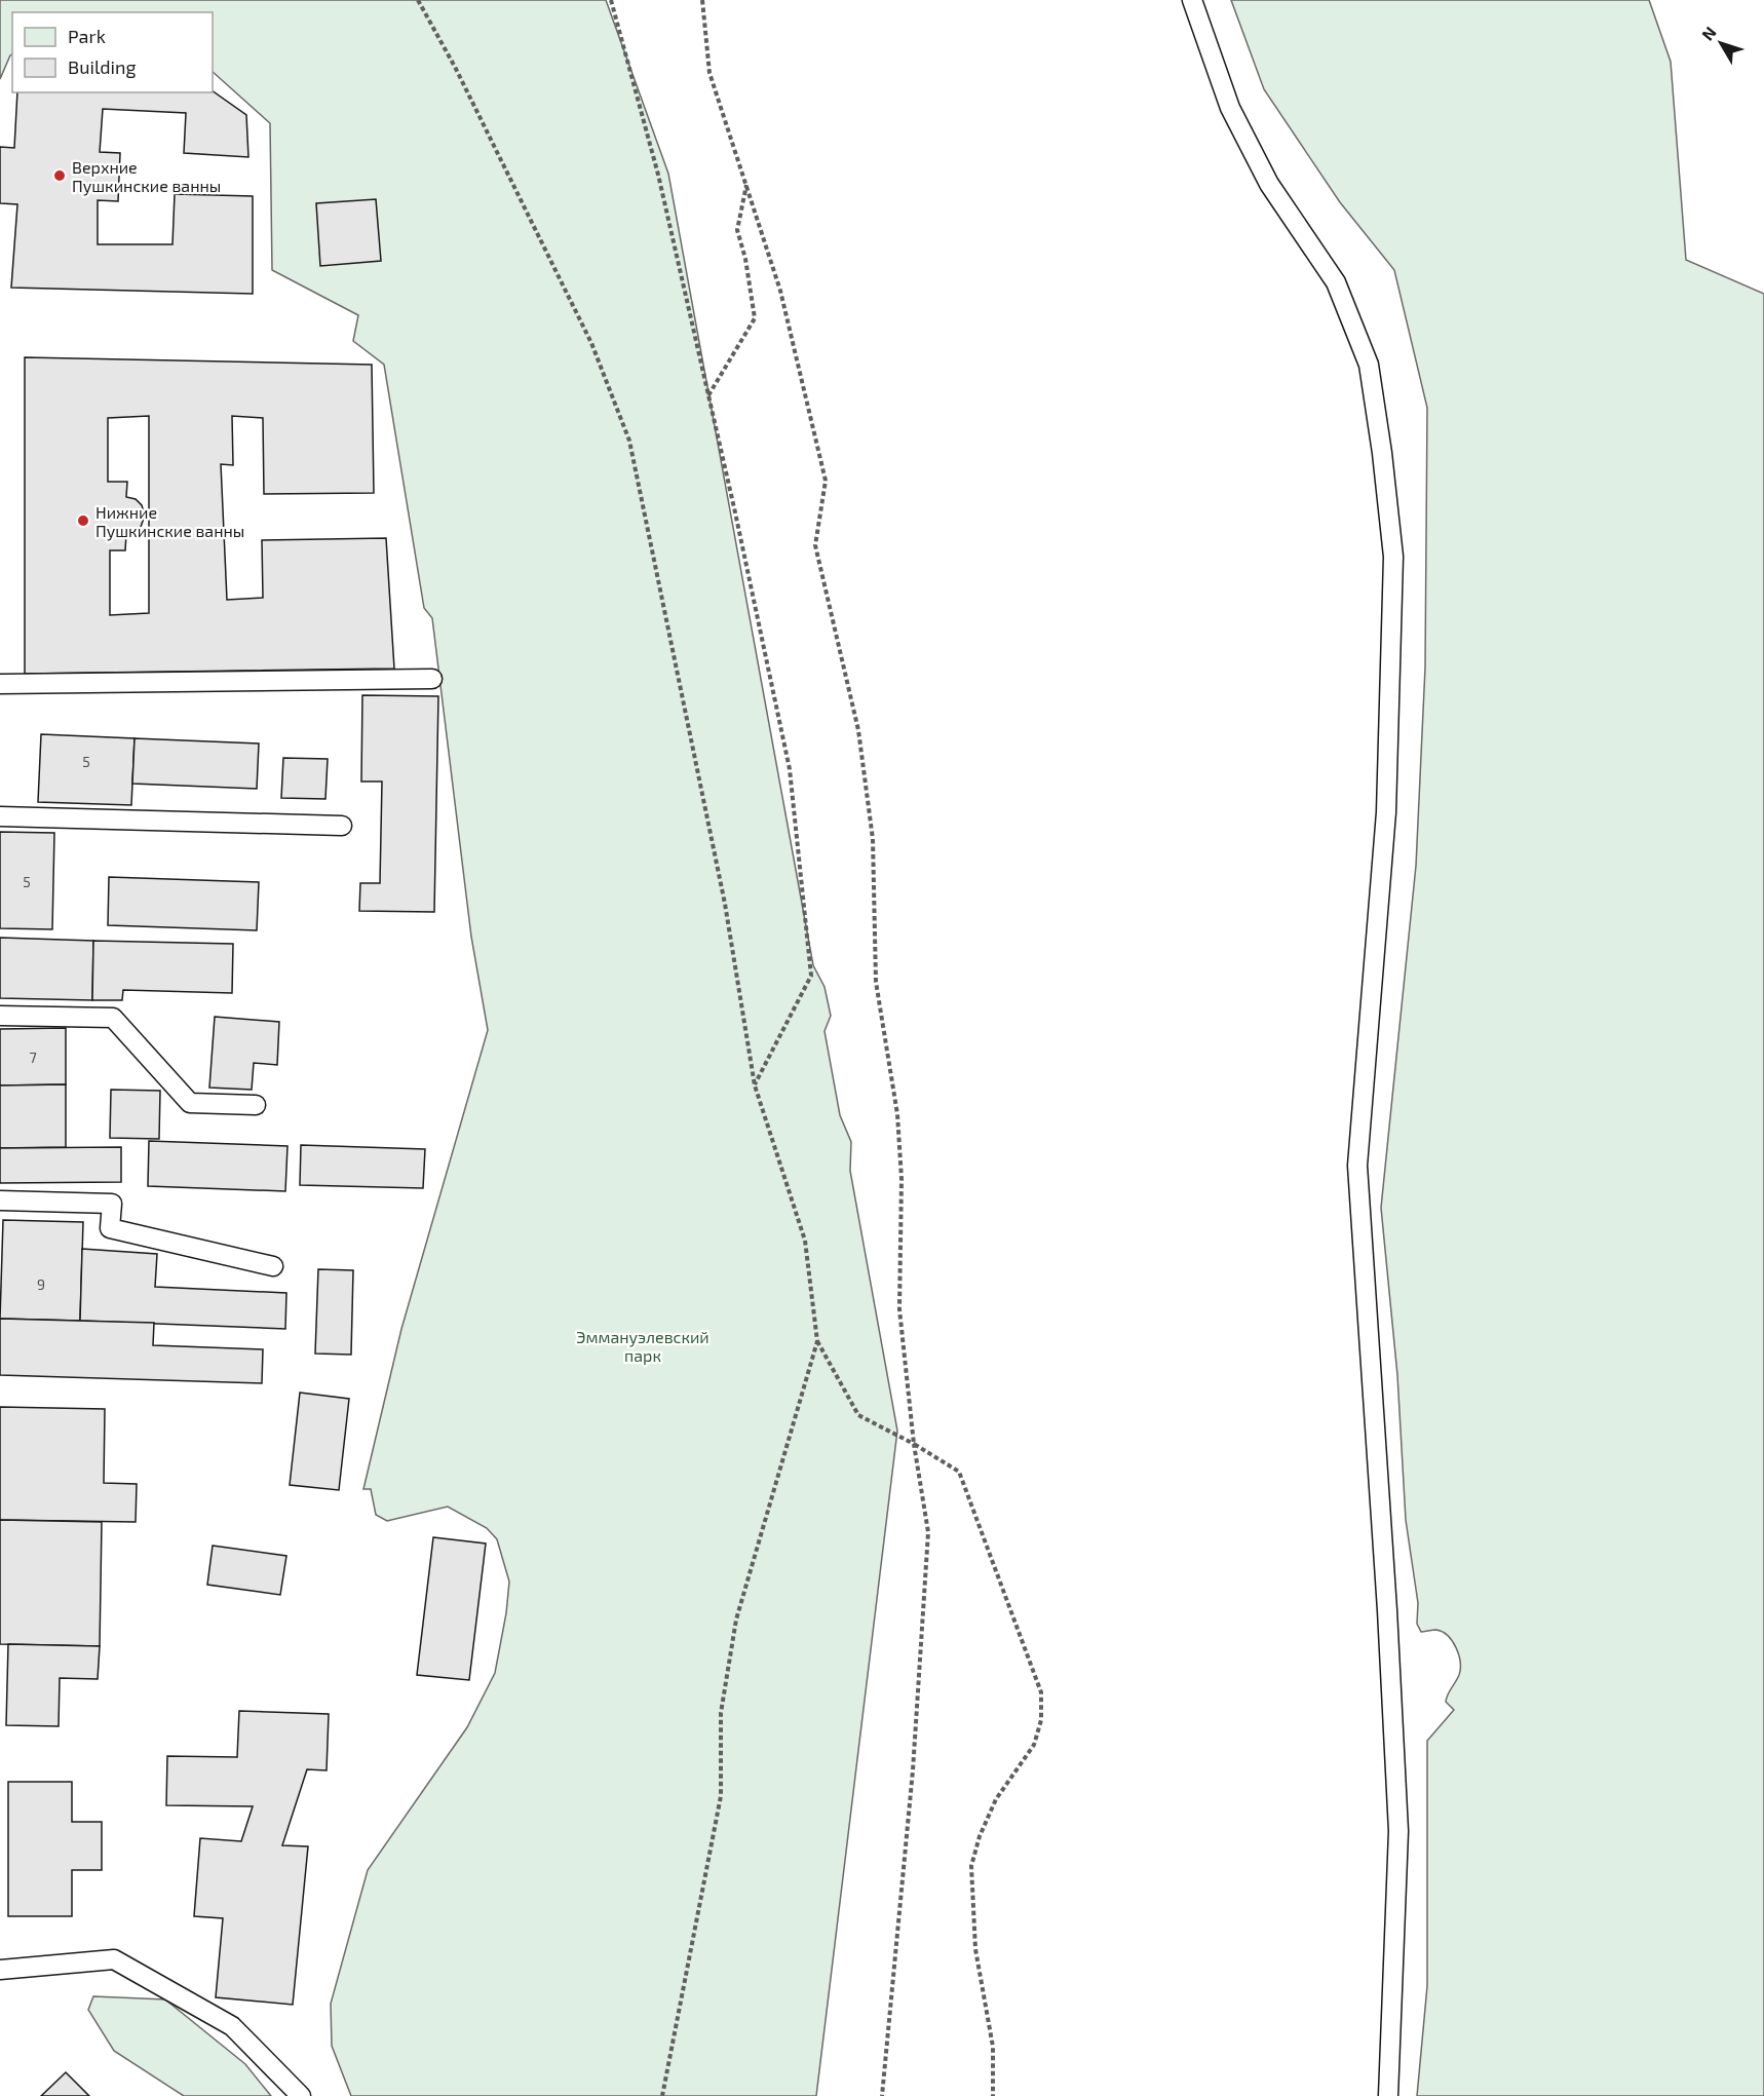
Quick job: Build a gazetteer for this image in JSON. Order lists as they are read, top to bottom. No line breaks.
{"parks":["Эммануэлевский парк"],"places":["Верхние Пушкинские ванны","Нижние Пушкинские ванны"],"house_numbers":["5","5","7","9"],"legend":["Park","Building"],"north":"top left"}
